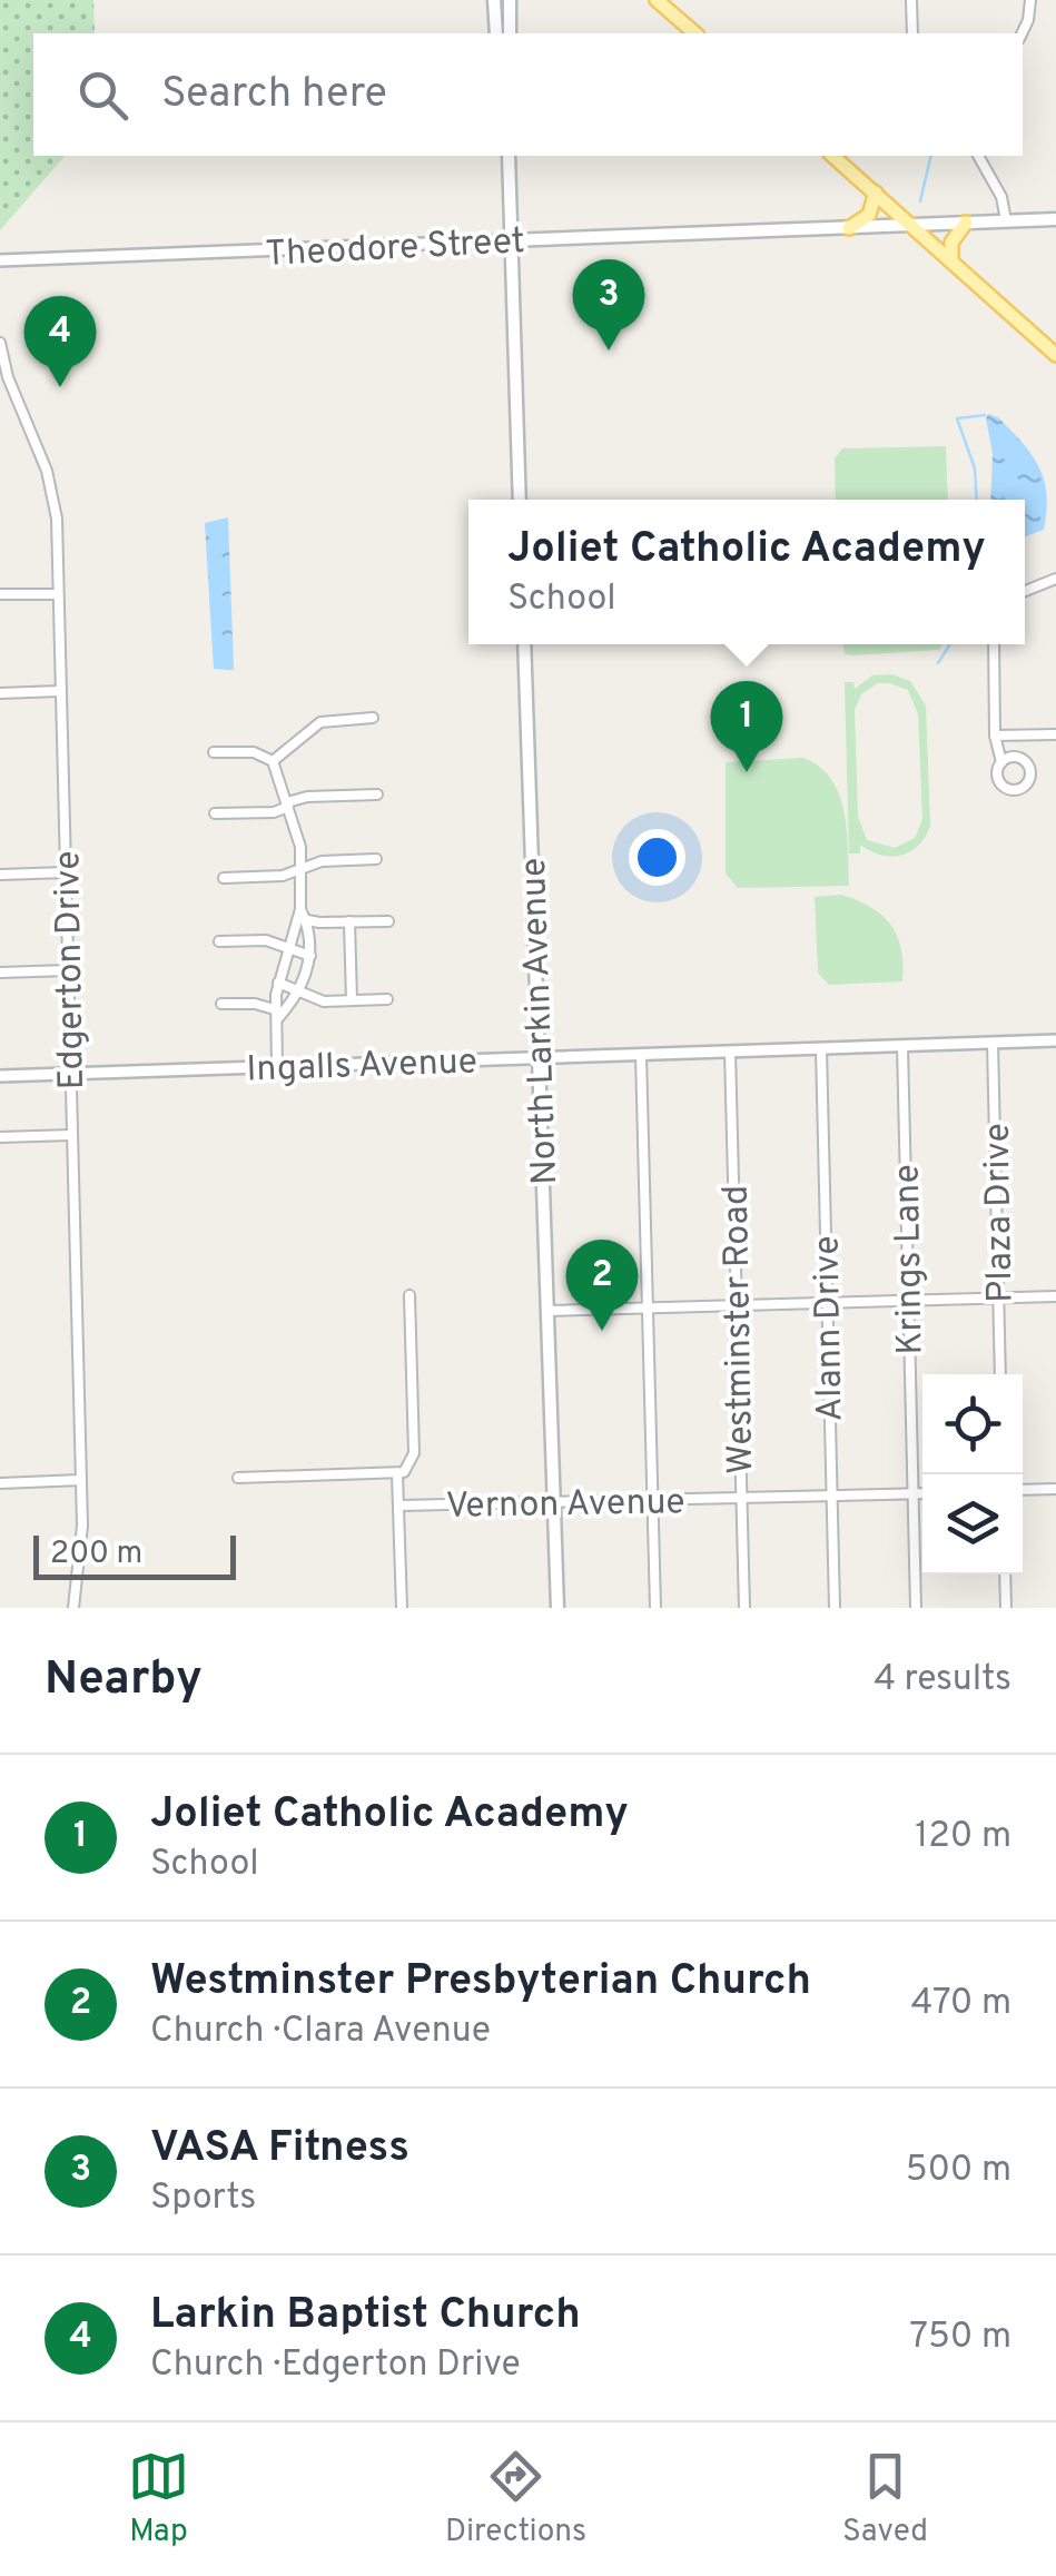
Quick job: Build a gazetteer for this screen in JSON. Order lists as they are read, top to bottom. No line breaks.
{"streets":{"main road":["Theodore Street","North Larkin Avenue"],"street":["Edgerton Drive","Ingalls Avenue","Plaza Drive","Krings Lane","Alann Drive","Westminster Road","Vernon Avenue"]},"crossings":[["Edgerton Drive","Ingalls Avenue"],["North Larkin Avenue","Ingalls Avenue"],["North Larkin Avenue","Vernon Avenue"],["Ingalls Avenue","Plaza Drive"],["Ingalls Avenue","Krings Lane"],["Ingalls Avenue","Alann Drive"],["Ingalls Avenue","Westminster Road"],["Krings Lane","Vernon Avenue"],["Alann Drive","Vernon Avenue"],["Westminster Road","Vernon Avenue"]],"scale_bar":"200 m","page":{"search":"Search here","pins":["3","4","1","2"],"popup":["Joliet Catholic Academy","School"],"scale":"200 m","heading":["Nearby","4 results"],"list":[{"mark":"1","name":"Joliet Catholic Academy","note":"School","value":"120 m"},{"mark":"2","name":"Westminster Presbyterian Church","note":"Church · Clara Avenue","value":"470 m"},{"mark":"3","name":"VASA Fitness","note":"Sports","value":"500 m"},{"mark":"4","name":"Larkin Baptist Church","note":"Church · Edgerton Drive","value":"750 m"}],"nav":["Map","Directions","Saved"]}}
